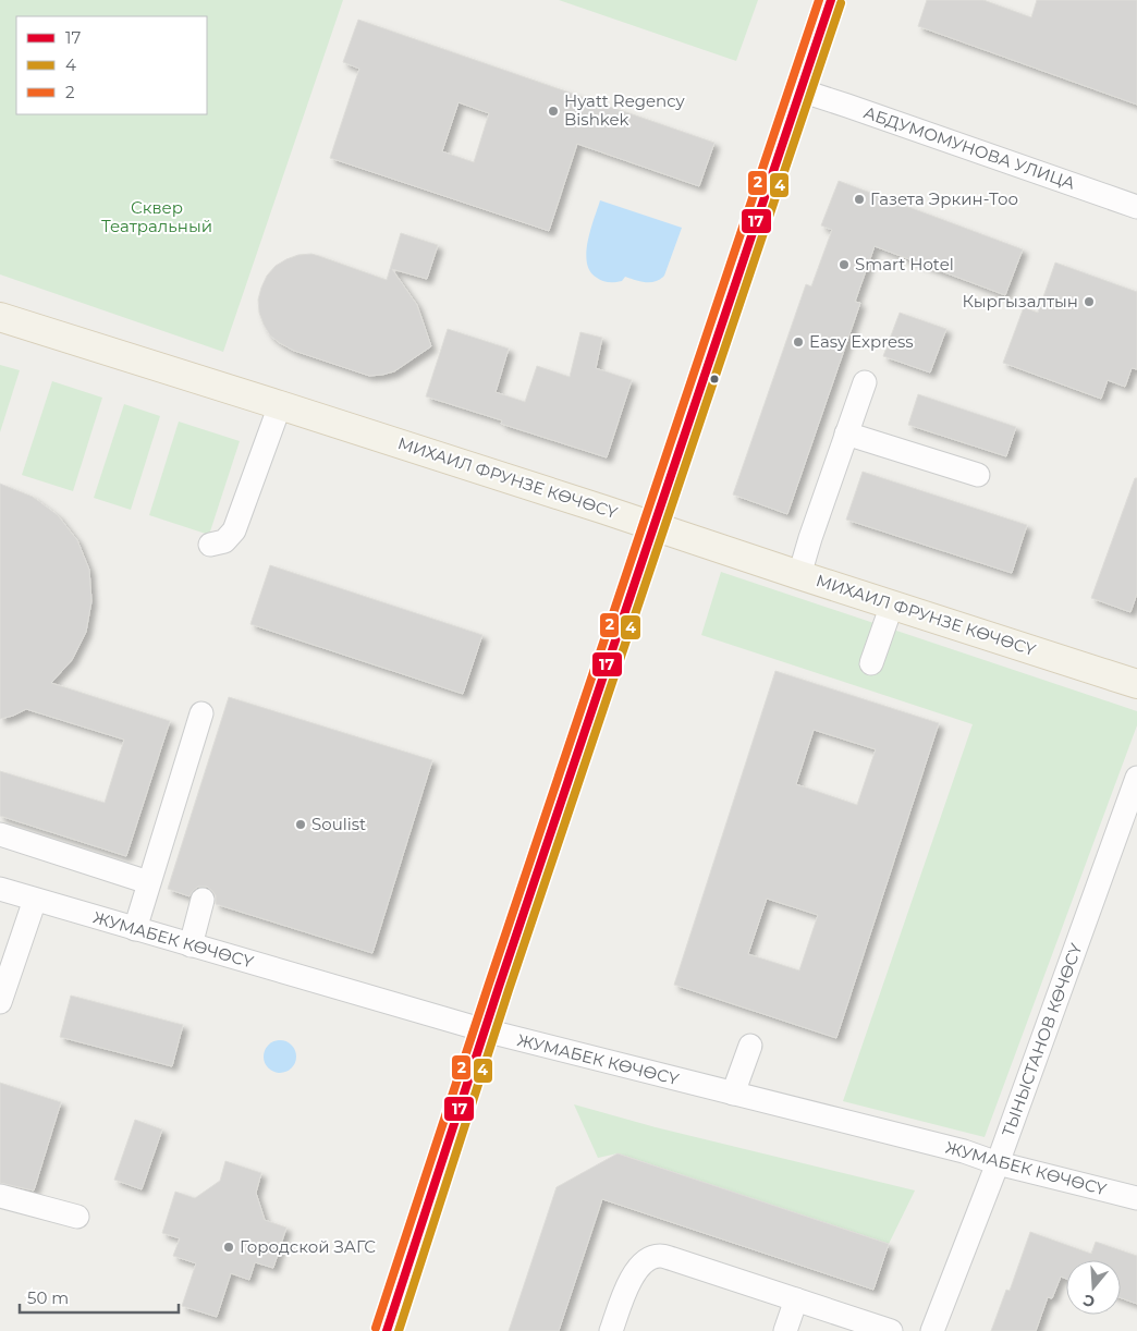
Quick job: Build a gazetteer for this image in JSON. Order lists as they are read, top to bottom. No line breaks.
{"streets":{"main road":["МИХАИЛ ФРУНЗЕ КӨЧӨСҮ"],"street":["АБДУМОМУНОВА УЛИЦА","ЖУМАБЕК КӨЧӨСҮ","ТЫНЫСТАНОВ КӨЧӨСҮ"]},"crossings":[["ЖУМАБЕК КӨЧӨСҮ","ТЫНЫСТАНОВ КӨЧӨСҮ"]],"parks":["Сквер Театральный"],"places":["Hyatt Regency Bishkek","Газета Эркин-Тоо","Smart Hotel","Кыргызалтын","Easy Express","Soulist","Городской ЗАГС"],"lines":["transit line 17","transit line 2","transit line 4"],"legend":["17","4","2"],"scale_bar":"50 m","north":"bottom"}
